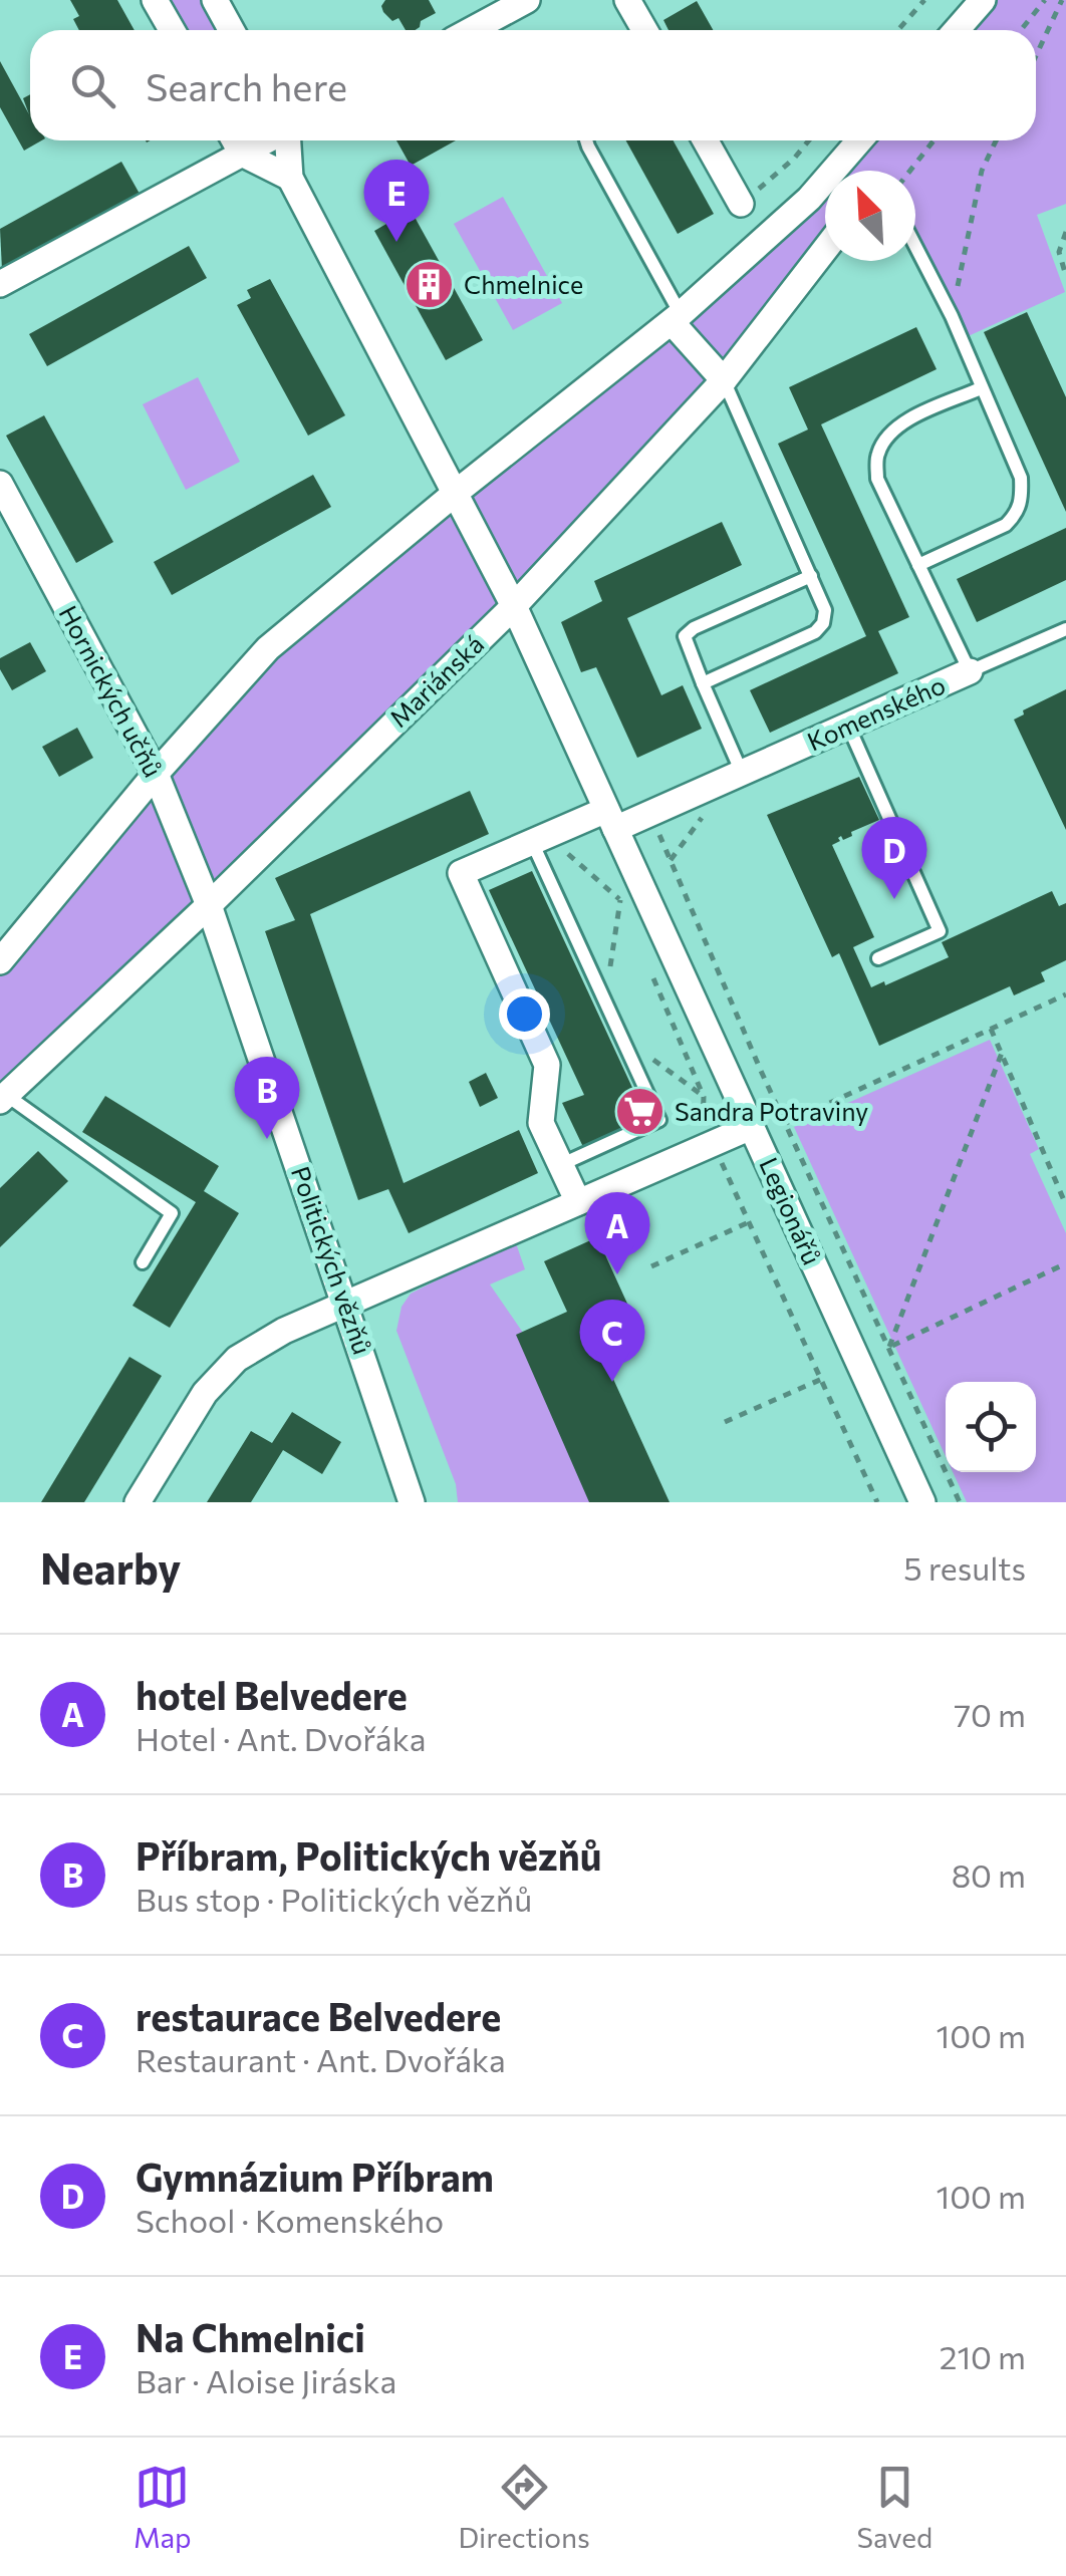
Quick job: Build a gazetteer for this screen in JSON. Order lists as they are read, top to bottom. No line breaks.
{"streets":{"street":["Mariánská","Hornických učňů","Komenského","Legionářů","Politických vězňů"]},"crossings":[["Mariánská","Hornických učňů"],["Mariánská","Legionářů"],["Mariánská","Politických vězňů"],["Hornických učňů","Politických vězňů"],["Komenského","Legionářů"]],"places":{"building":["Chmelnice"],"supermarket":["Sandra Potraviny"]},"north":"top left","page":{"search":"Search here","pins":["E","D","B","A","C"],"heading":["Nearby","5 results"],"list":[{"mark":"A","name":"hotel Belvedere","note":"Hotel · Ant. Dvořáka","value":"70 m"},{"mark":"B","name":"Příbram, Politických vězňů","note":"Bus stop · Politických vězňů","value":"80 m"},{"mark":"C","name":"restaurace Belvedere","note":"Restaurant · Ant. Dvořáka","value":"100 m"},{"mark":"D","name":"Gymnázium Příbram","note":"School · Komenského","value":"100 m"},{"mark":"E","name":"Na Chmelnici","note":"Bar · Aloise Jiráska","value":"210 m"}],"nav":["Map","Directions","Saved"]}}
